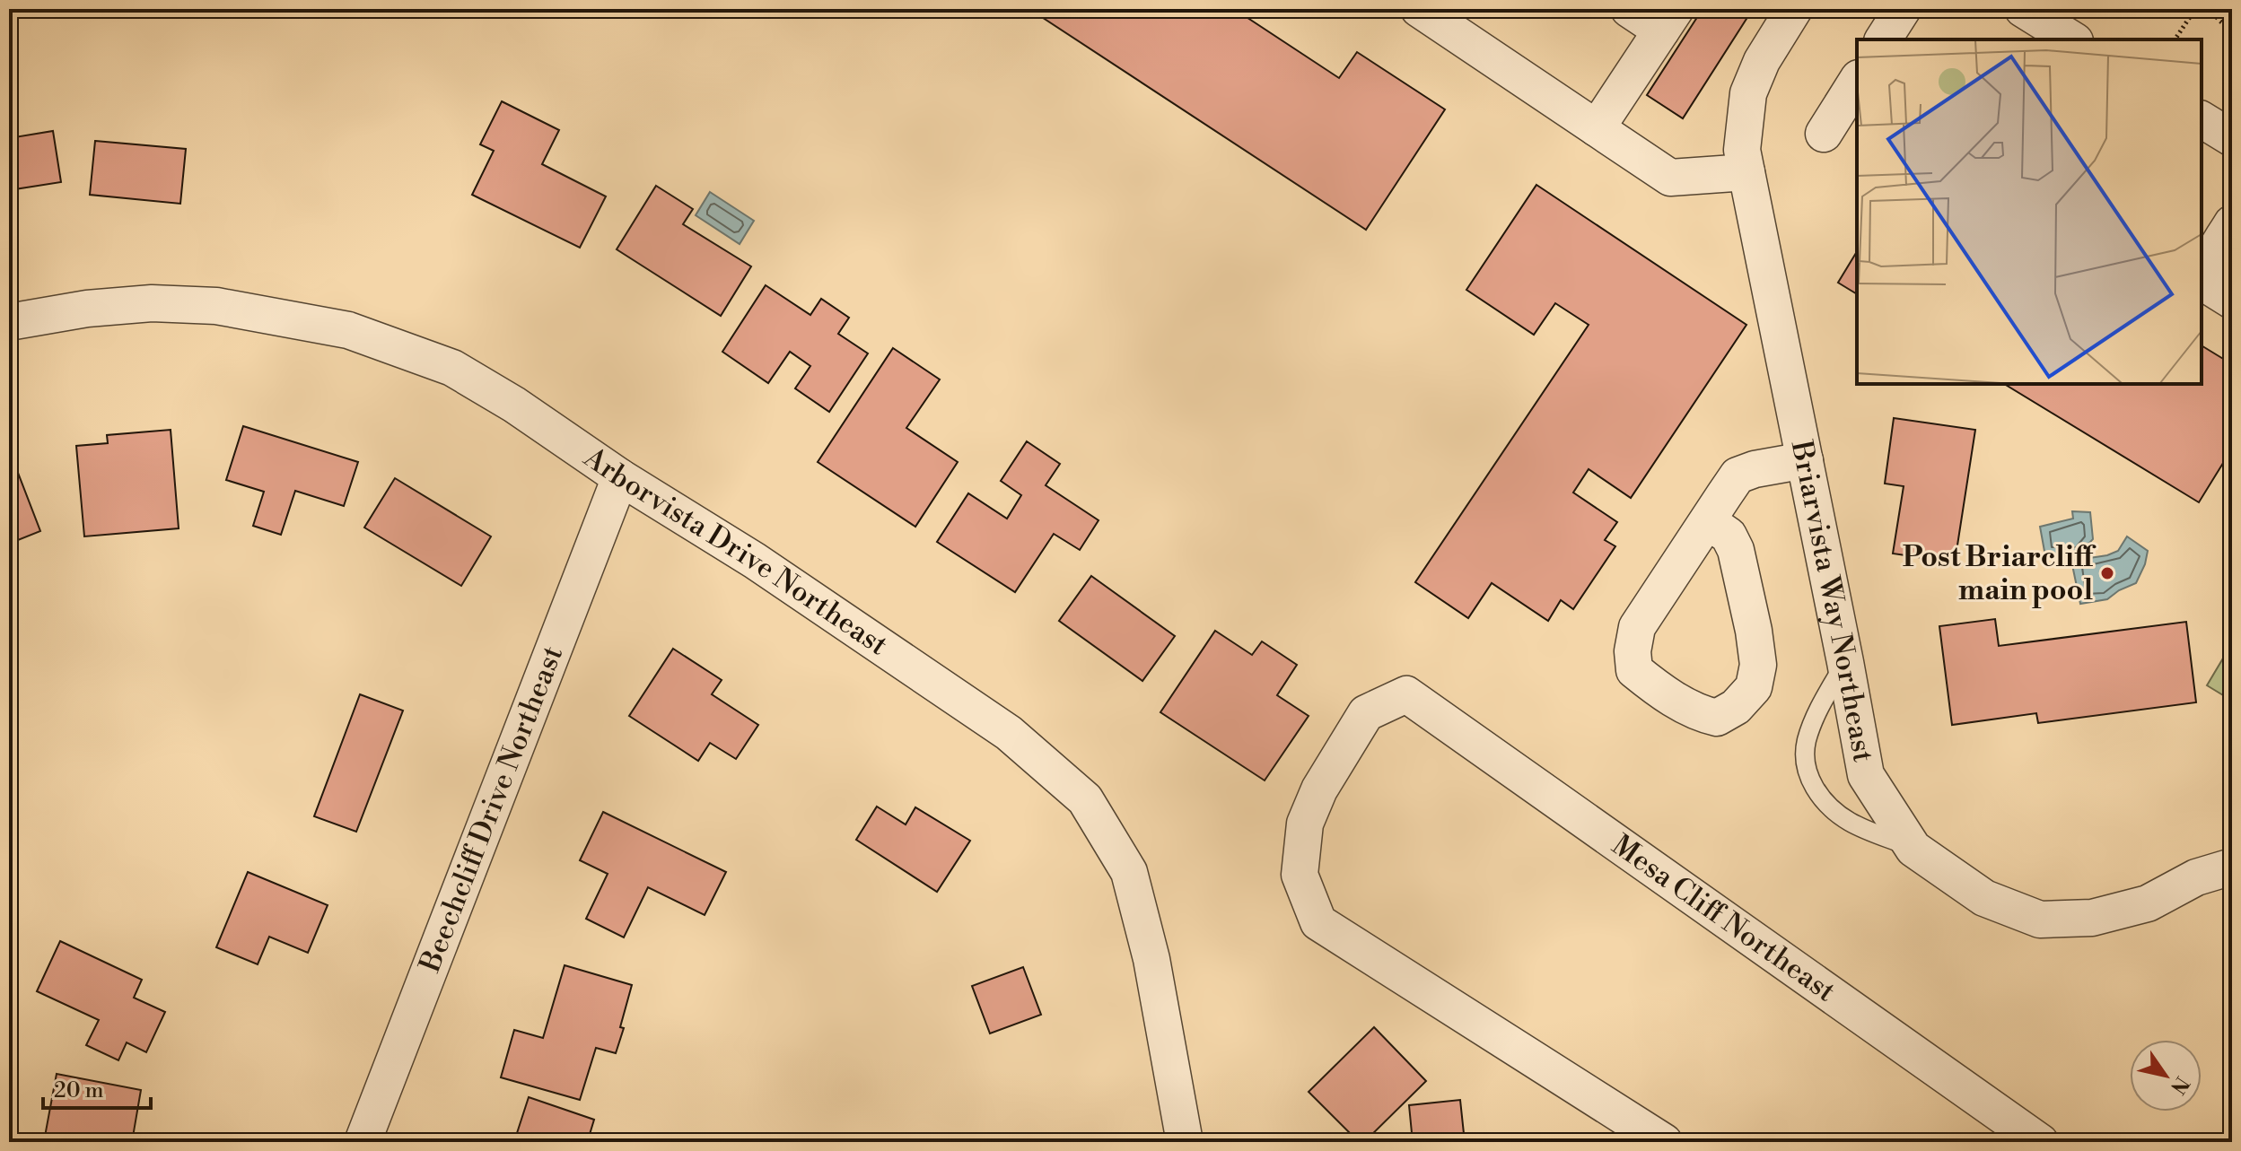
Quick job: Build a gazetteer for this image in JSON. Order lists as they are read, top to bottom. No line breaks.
{"streets":{"street":["Arborvista Drive Northeast","Briarvista Way Northeast","Beechcliff Drive Northeast","Mesa Cliff Northeast"]},"crossings":[["Arborvista Drive Northeast","Beechcliff Drive Northeast"]],"places":["Post Briarcliff main pool"],"scale_bar":"20 m","north":"bottom right"}
